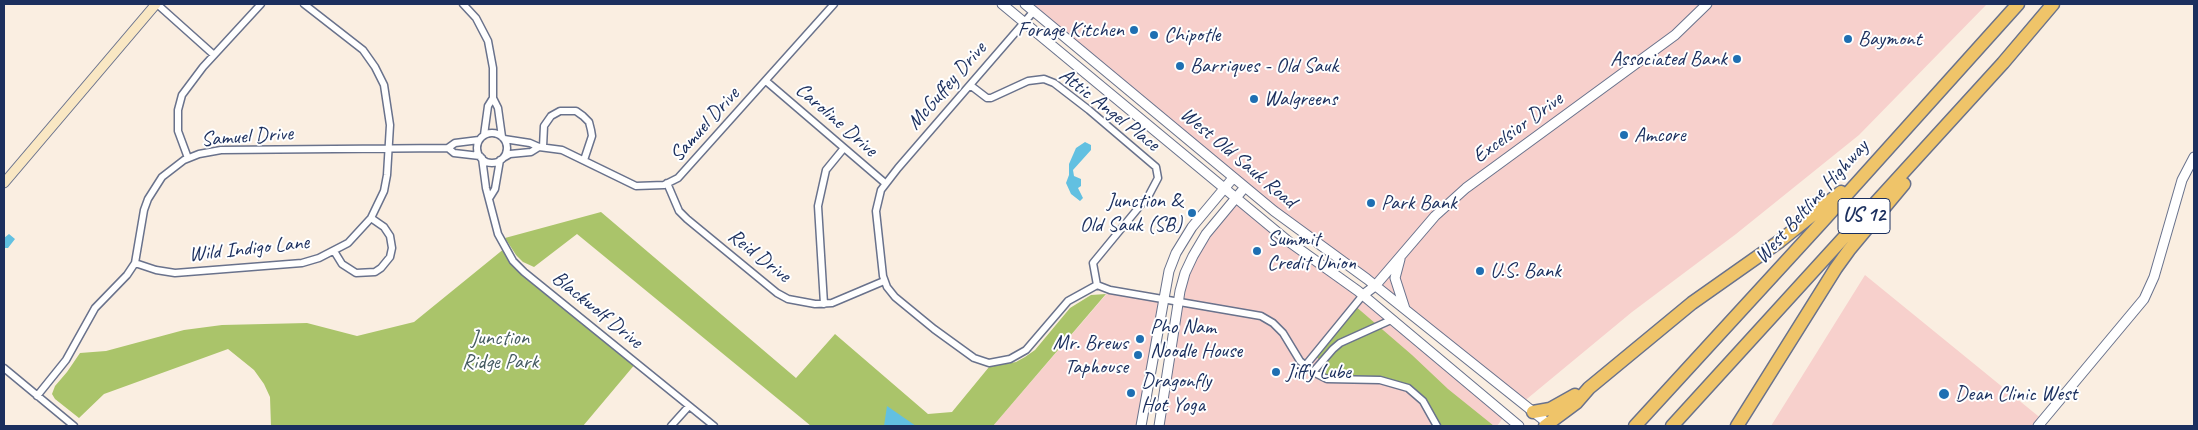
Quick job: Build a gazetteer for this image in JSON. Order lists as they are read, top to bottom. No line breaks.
{"streets":{"highway":["West Beltline Highway","US 12"],"street":["McGuffey Drive","Attic Angel Place","Caroline Drive","Samuel Drive","Excelsior Drive","West Old Sauk Road","Wild Indigo Lane","Reid Drive","Blackwolf Drive"]},"crossings":[["McGuffey Drive","Attic Angel Place"],["McGuffey Drive","Caroline Drive"],["McGuffey Drive","West Old Sauk Road"],["Caroline Drive","Samuel Drive"],["Samuel Drive","Wild Indigo Lane"],["Samuel Drive","Reid Drive"],["Samuel Drive","Blackwolf Drive"],["Excelsior Drive","West Old Sauk Road"]],"parks":["Junction Ridge Park"],"places":["Forage Kitchen","Chipotle","Baymont","Associated Bank","Barriques - Old Sauk","Walgreens","Amcore","Park Bank","Junction & Old Sauk (SB)","Summit Credit Union","U.S. Bank","Pho Nam Noodle House","Mr. Brews Taphouse","Jiffy Lube","Dragonfly Hot Yoga","Dean Clinic West"]}
